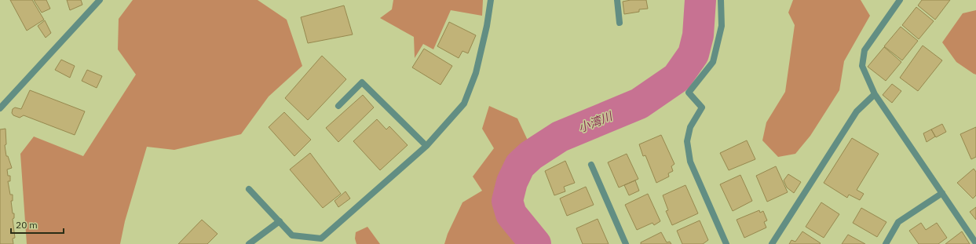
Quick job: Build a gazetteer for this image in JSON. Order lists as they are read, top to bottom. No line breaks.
{"water":["小湾川"],"scale_bar":"20 m"}
